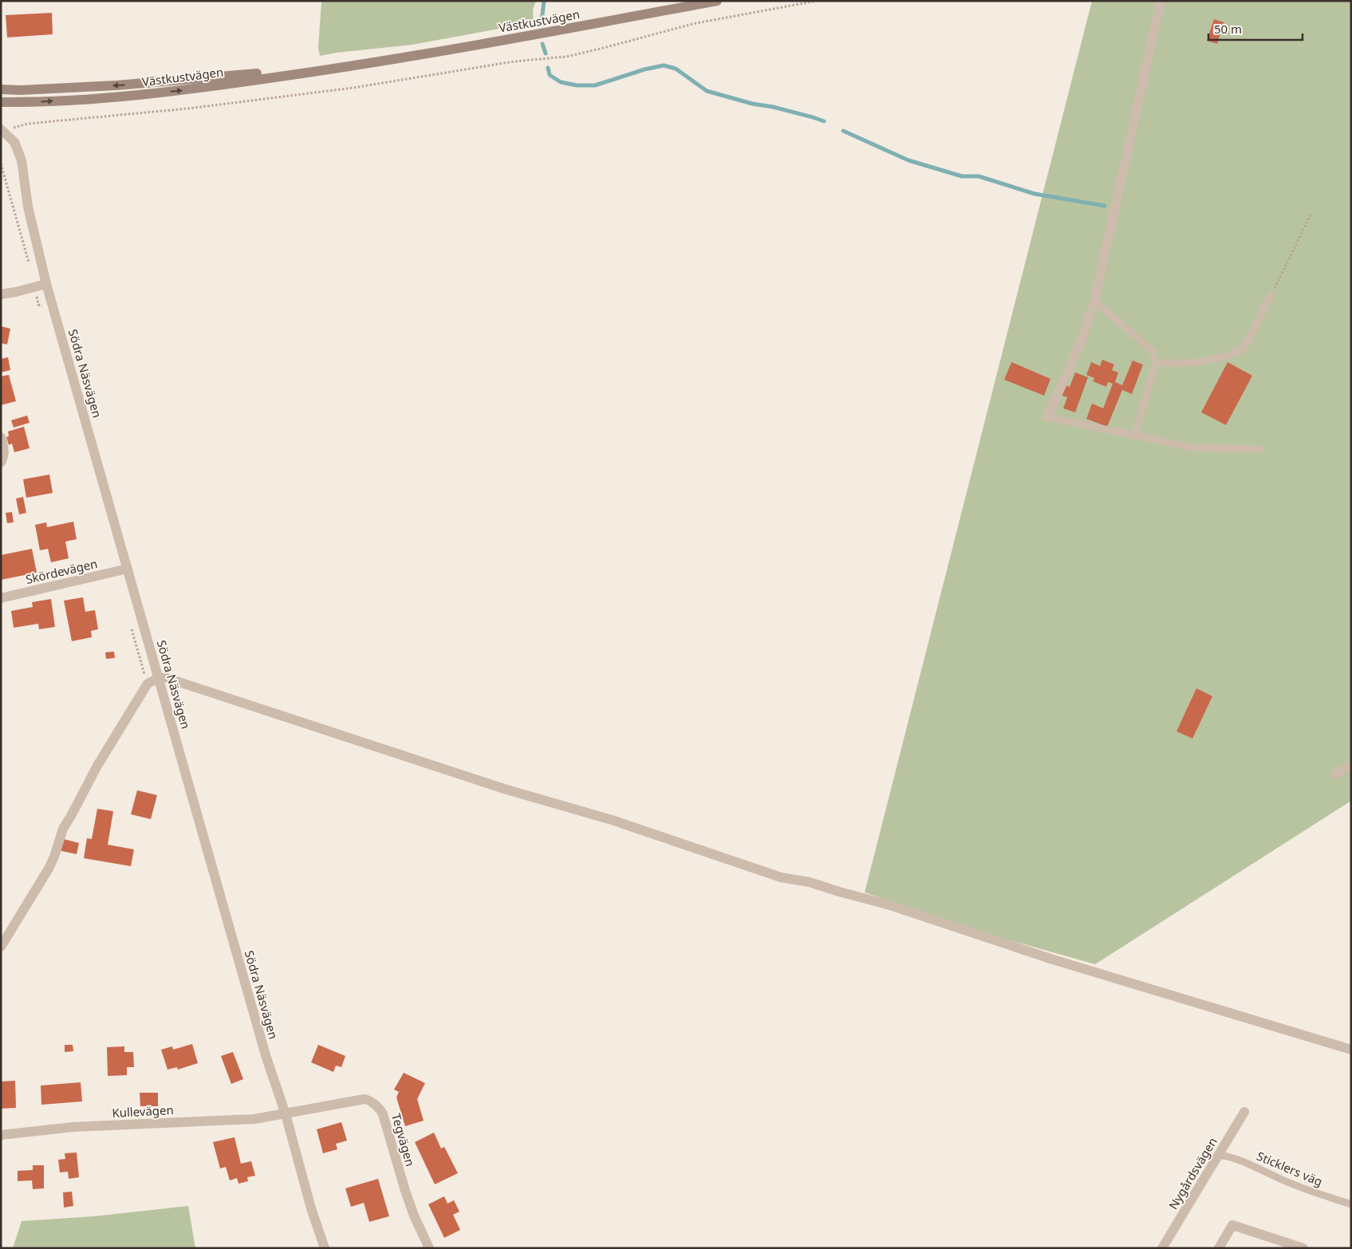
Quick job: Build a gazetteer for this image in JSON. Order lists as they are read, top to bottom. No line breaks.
{"streets":{"main road":["Västkustvägen"],"street":["Södra Näsvägen","Skördevägen","Kullevägen","Tegvägen","Nygårdsvägen"],"lane":["Sticklers väg"]},"crossings":[["Södra Näsvägen","Skördevägen"],["Södra Näsvägen","Kullevägen"],["Södra Näsvägen","Tegvägen"],["Kullevägen","Tegvägen"],["Sticklers väg","Nygårdsvägen"]],"scale_bar":"50 m"}
